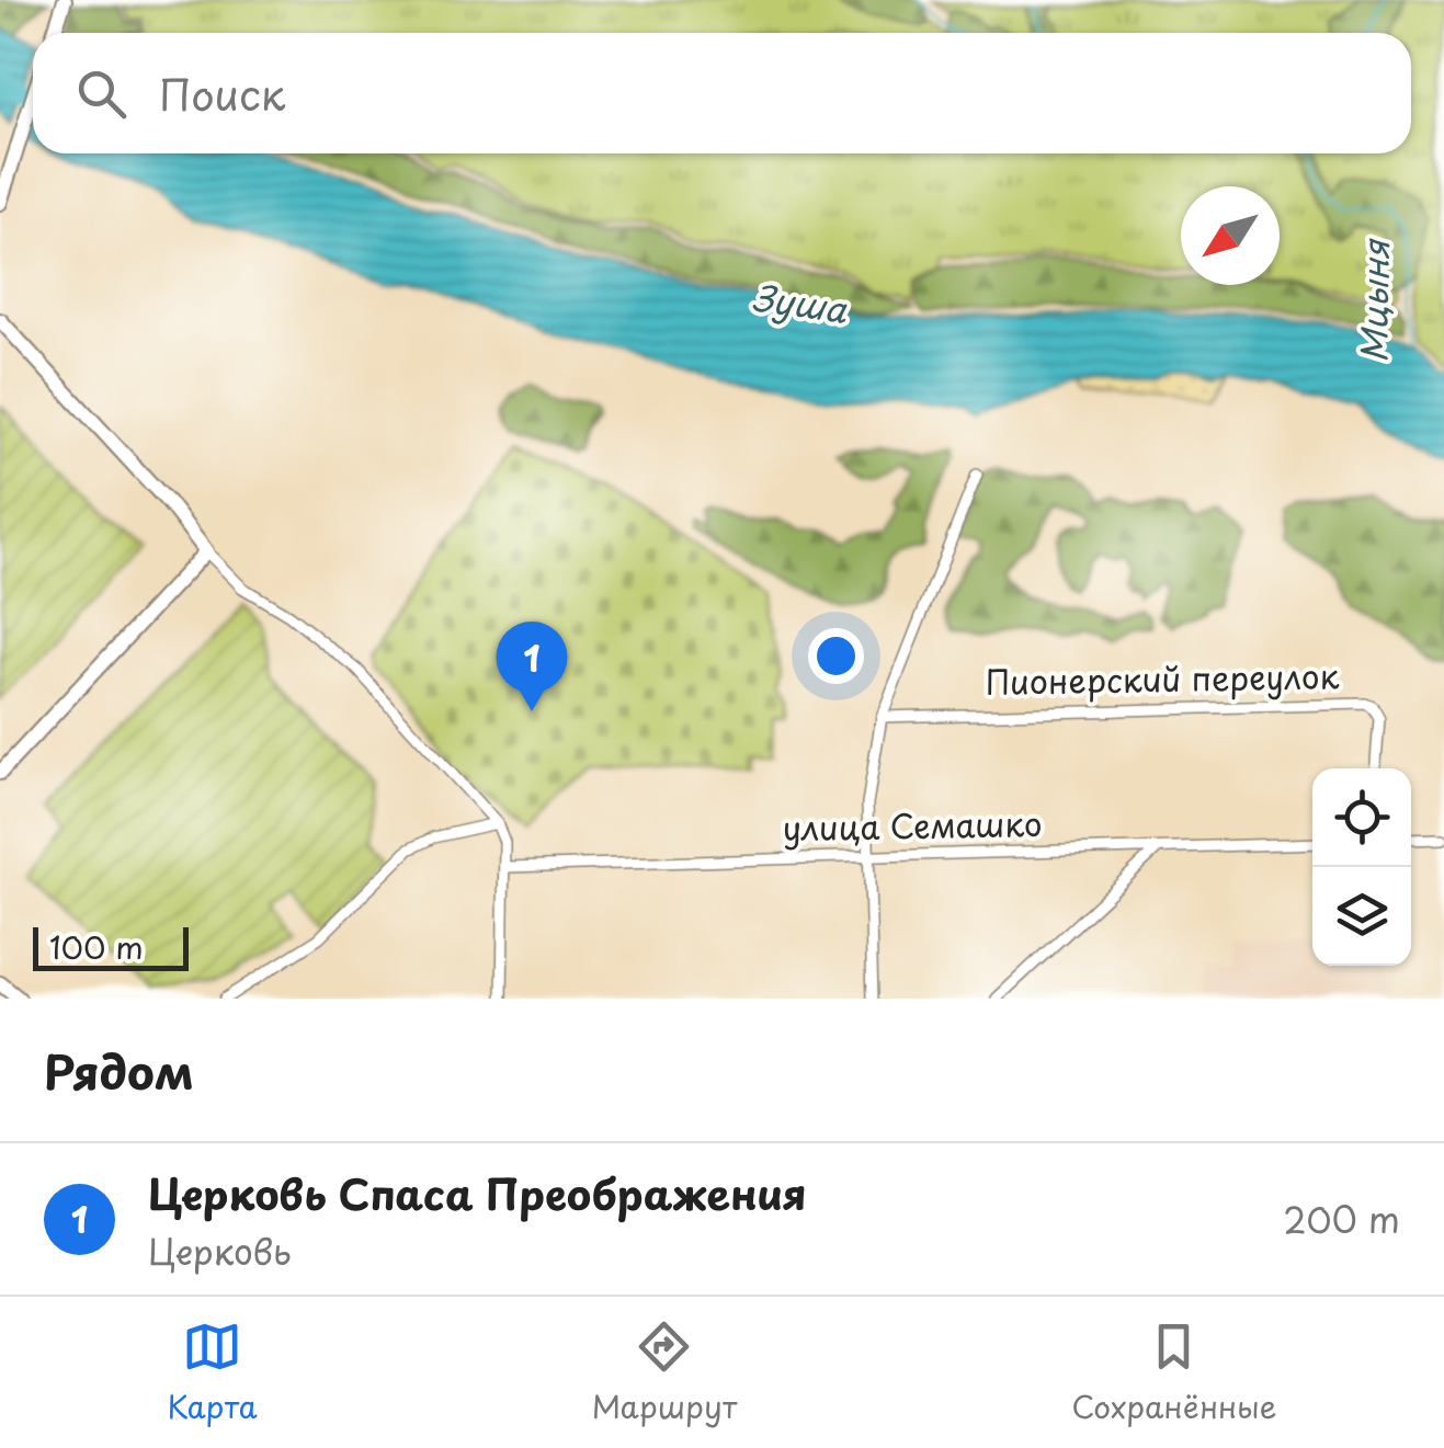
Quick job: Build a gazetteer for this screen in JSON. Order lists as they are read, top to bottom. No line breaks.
{"streets":{"street":["Пионерский переулок","улица Семашко"]},"water":["Мцыня","Зуша"],"scale_bar":"100 m","north":"bottom left","page":{"search":"Поиск","pins":"1","scale":"100 m","heading":"Рядом","list":[{"mark":"1","name":"Церковь Спаса Преображения","note":"Церковь","value":"200 m"}],"nav":["Карта","Маршрут","Сохранённые"]}}
